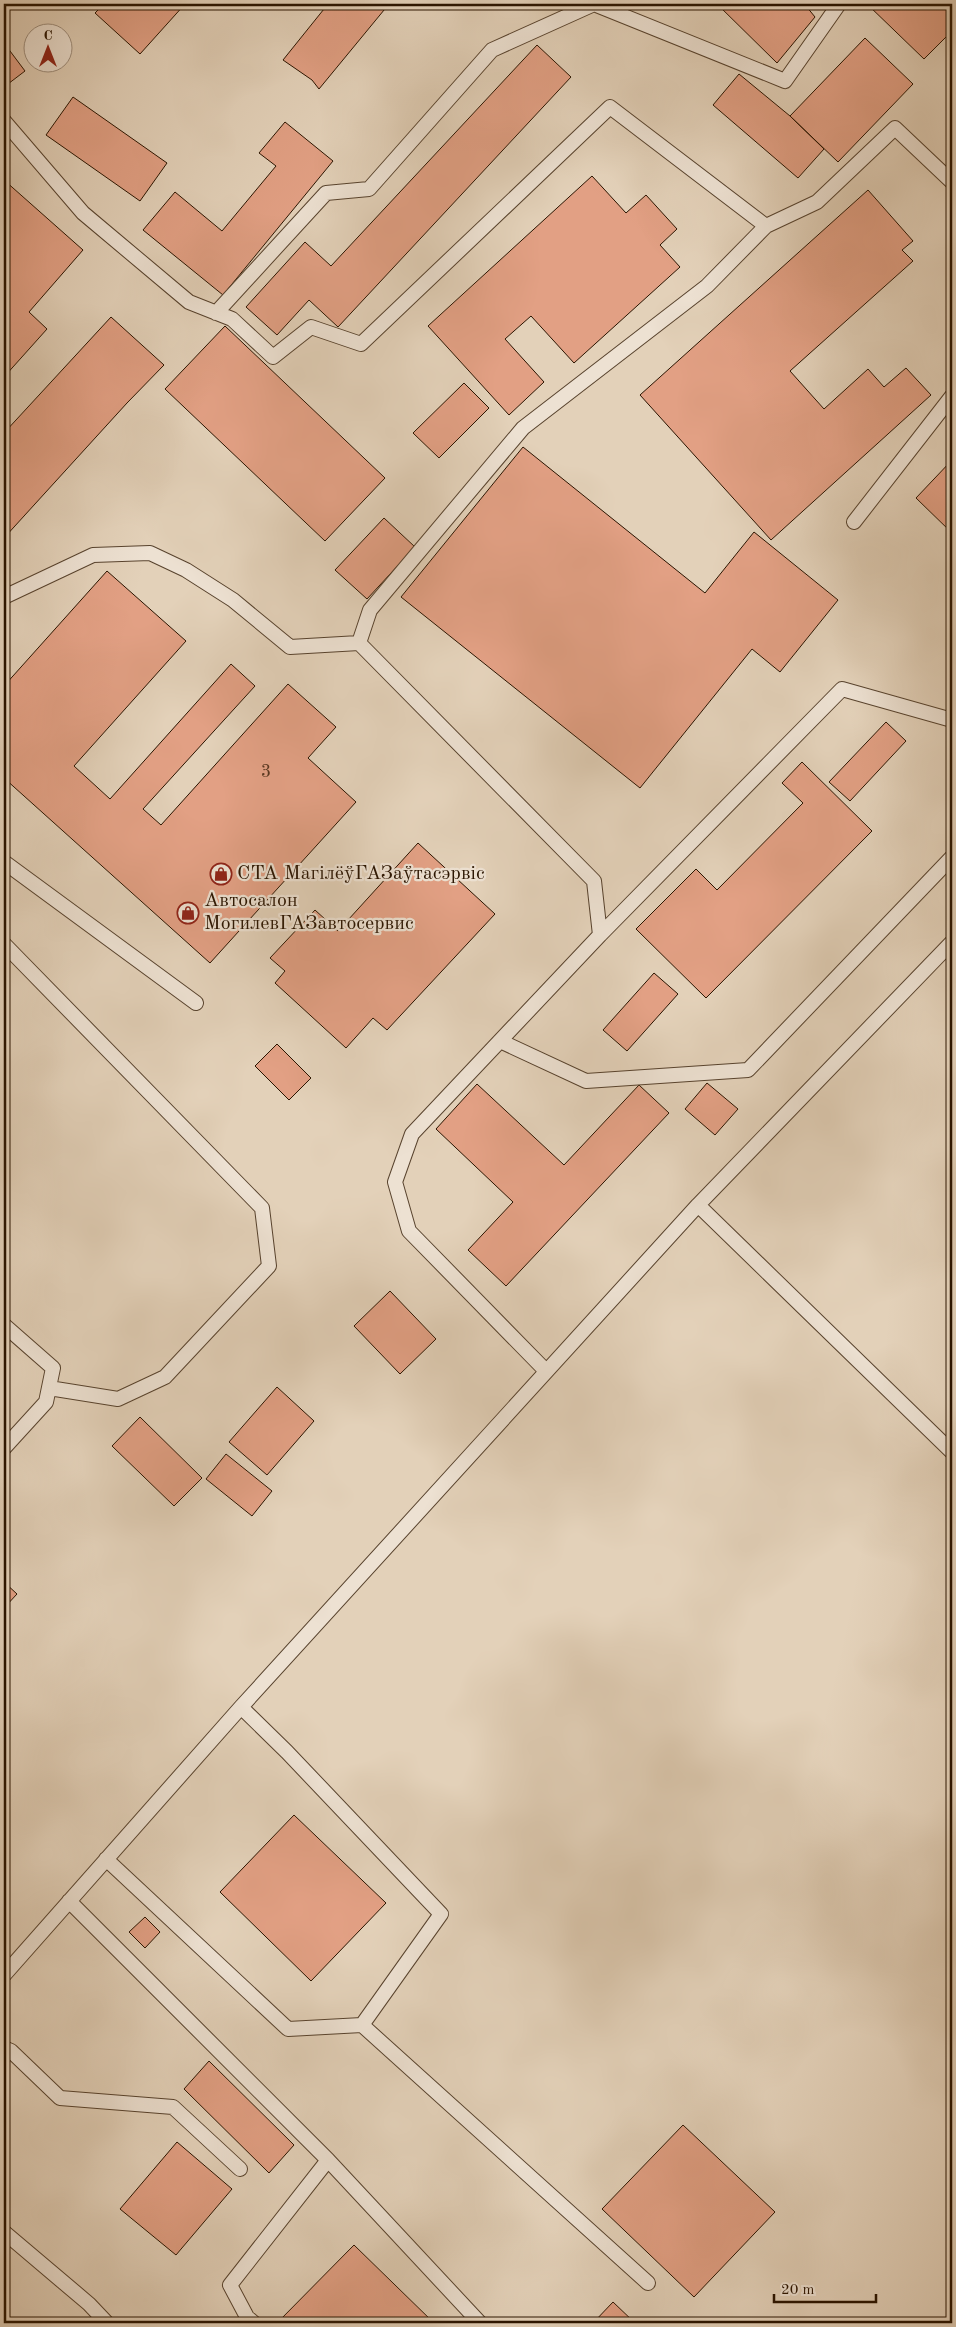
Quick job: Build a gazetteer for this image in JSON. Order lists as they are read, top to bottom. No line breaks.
{"places":{"shop":["СТА МагілёўГАЗаўтасэрвіс","Автосалон МогилевГАЗавтосервис"]},"house_numbers":["3"],"scale_bar":"20 m","north":"top"}
